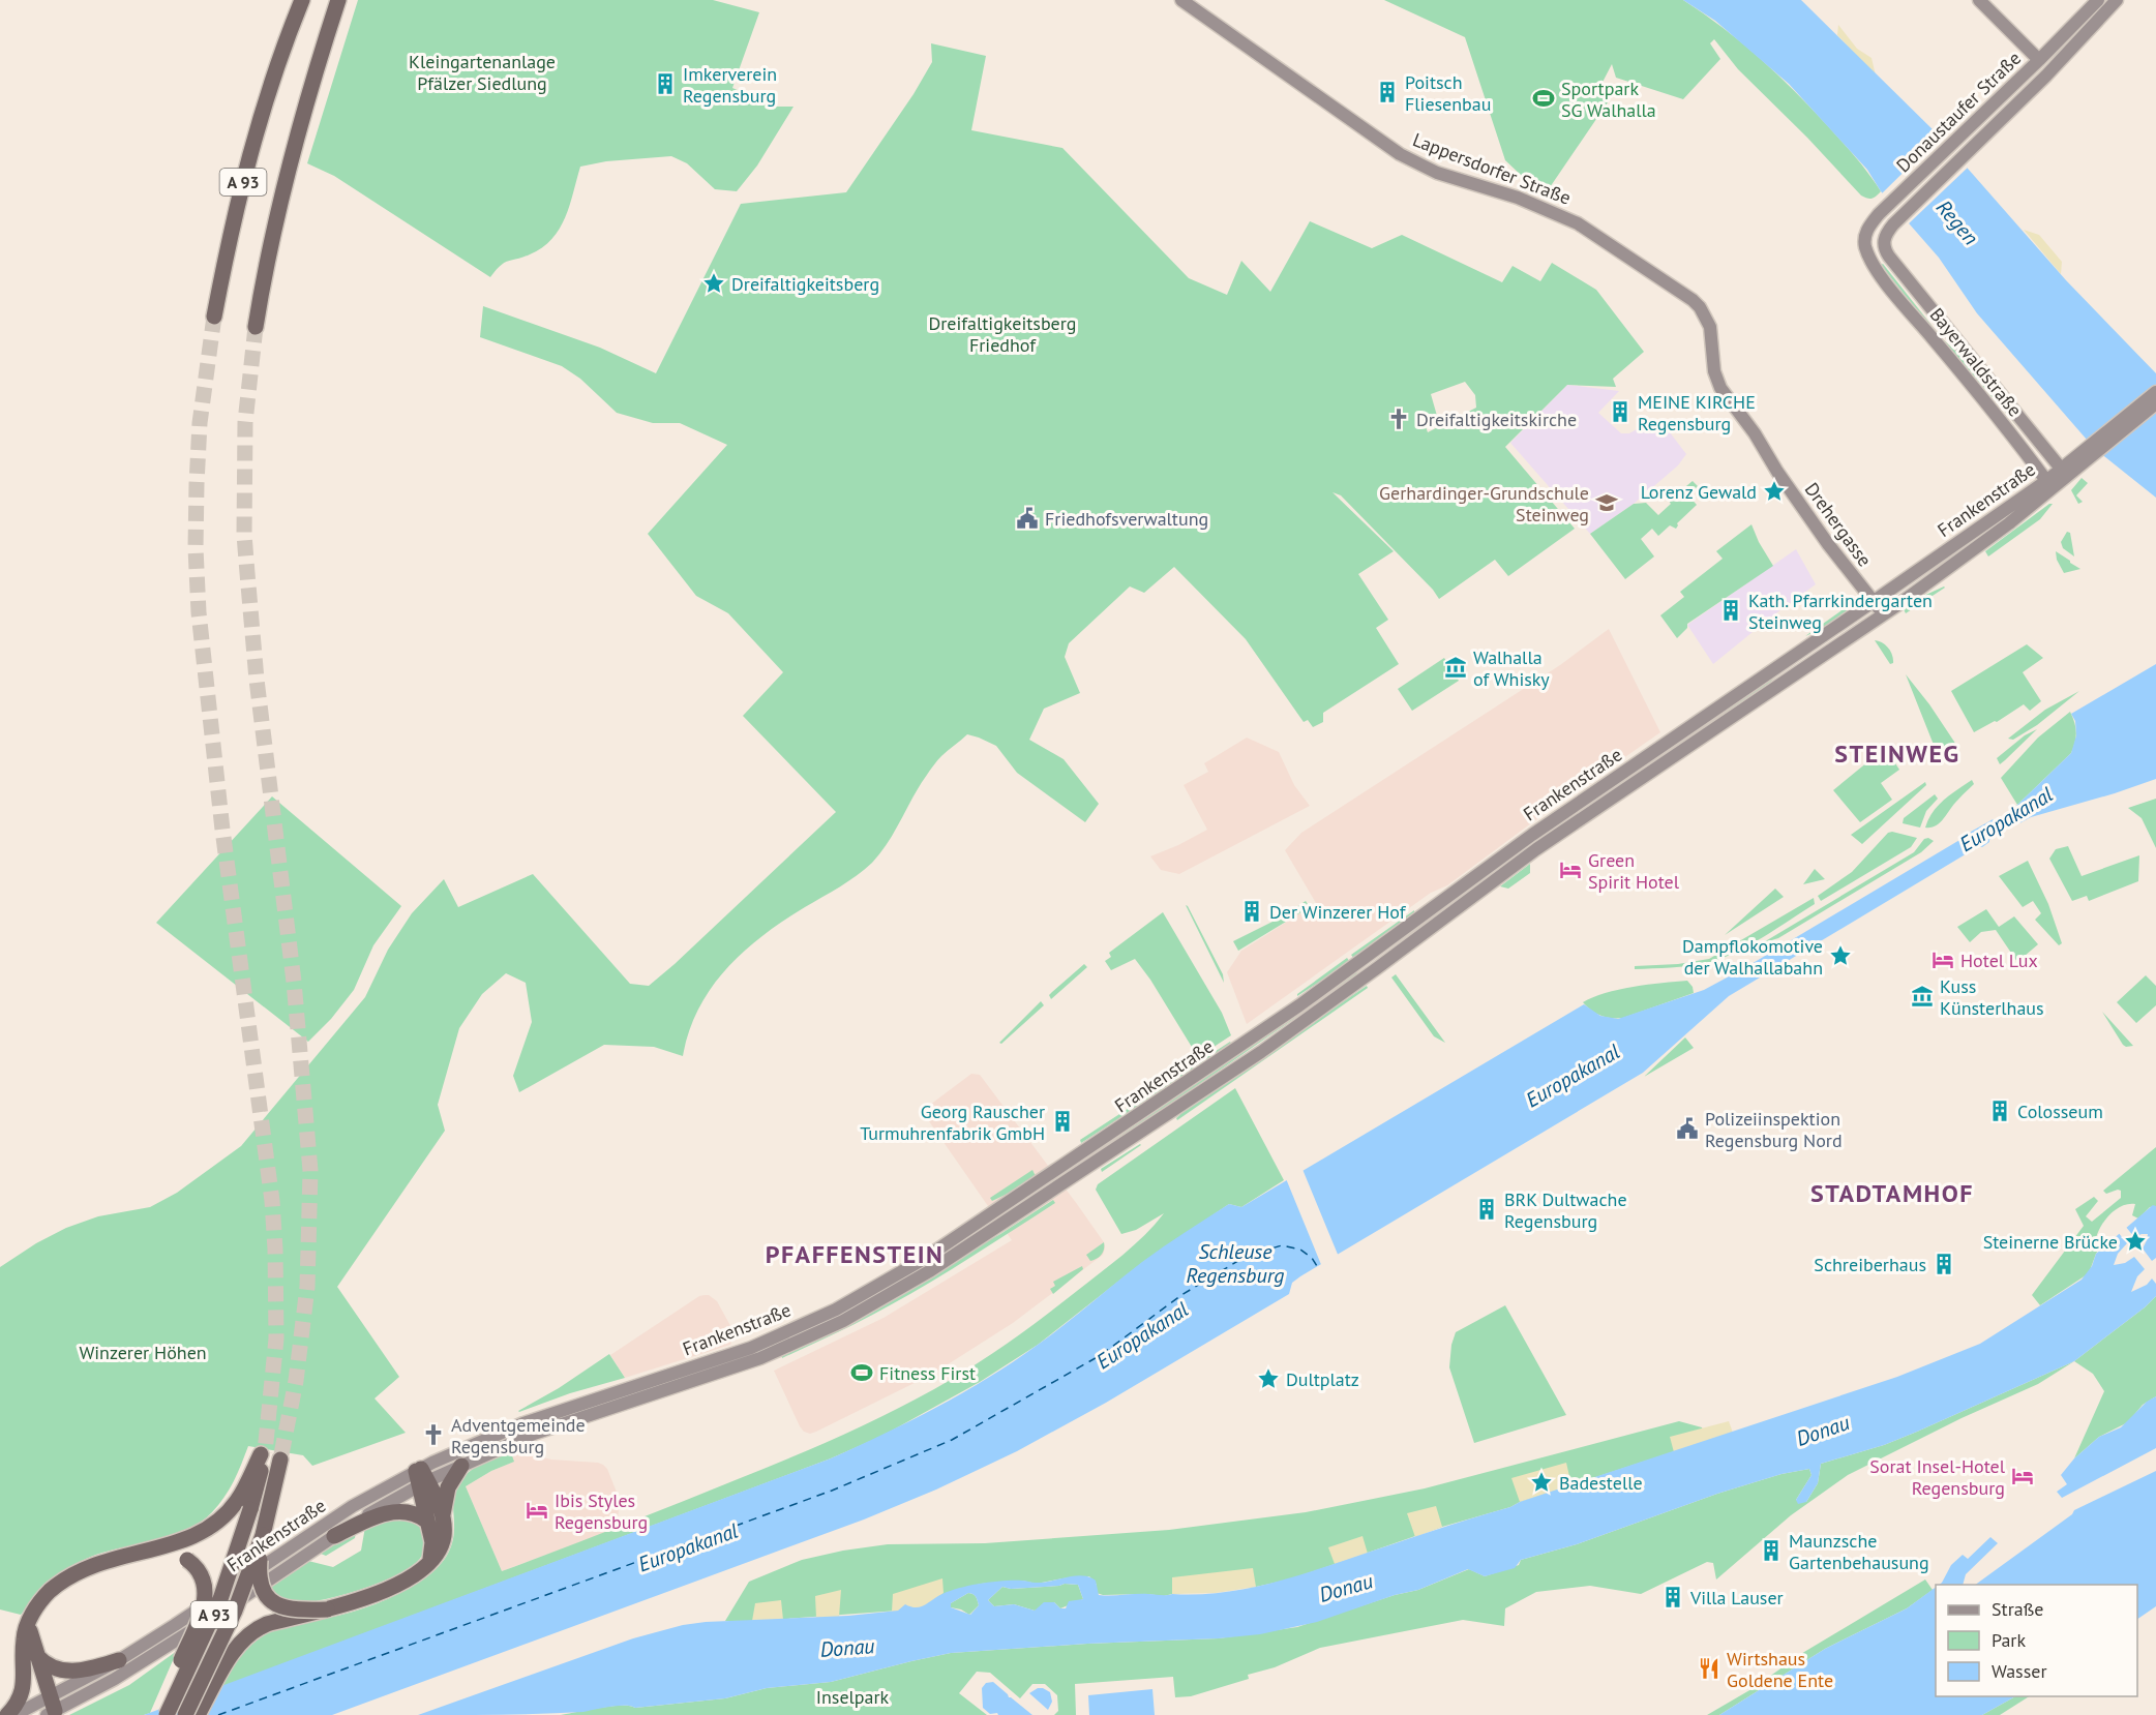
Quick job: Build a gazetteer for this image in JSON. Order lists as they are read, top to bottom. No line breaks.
{"streets":{"highway":["A 93"],"main road":["Donaustaufer Straße","Lappersdorfer Straße","Bayerwaldstraße","Frankenstraße","Drehergasse"]},"crossings":[["Donaustaufer Straße","Bayerwaldstraße"],["Lappersdorfer Straße","Drehergasse"],["Bayerwaldstraße","Frankenstraße"],["Frankenstraße","Drehergasse"]],"districts":["STEINWEG","STADTAMHOF","PFAFFENSTEIN"],"water":["Regen","Europakanal","Schleuse Regensburg","Donau"],"parks":["Kleingartenanlage Pfälzer Siedlung","Dreifaltigkeitsberg Friedhof","Winzerer Höhen","Inselpark"],"places":{"building":["Imkerverein Regensburg","Poitsch Fliesenbau","MEINE KIRCHE Regensburg","Kath. Pfarrkindergarten Steinweg","Der Winzerer Hof","Colosseum","Georg Rauscher Turmuhrenfabrik GmbH","BRK Dultwache Regensburg","Schreiberhaus","Maunzsche Gartenbehausung","Villa Lauser"],"sports":["Sportpark SG Walhalla","Fitness First"],"place":["Dreifaltigkeitsberg","Lorenz Gewald","Dampflokomotive der Walhallabahn","Steinerne Brücke","Dultplatz","Badestelle"],"church":["Dreifaltigkeitskirche","Adventgemeinde Regensburg"],"school or university":["Gerhardinger-Grundschule Steinweg"],"public building":["Friedhofsverwaltung","Polizeiinspektion Regensburg Nord"],"museum":["Walhalla of Whisky","Kuss Künsterlhaus"],"hotel":["Green Spirit Hotel","Hotel Lux","Sorat Insel-Hotel Regensburg","Ibis Styles Regensburg"],"restaurant":["Wirtshaus Goldene Ente"]},"legend":["Straße","Park","Wasser"]}
